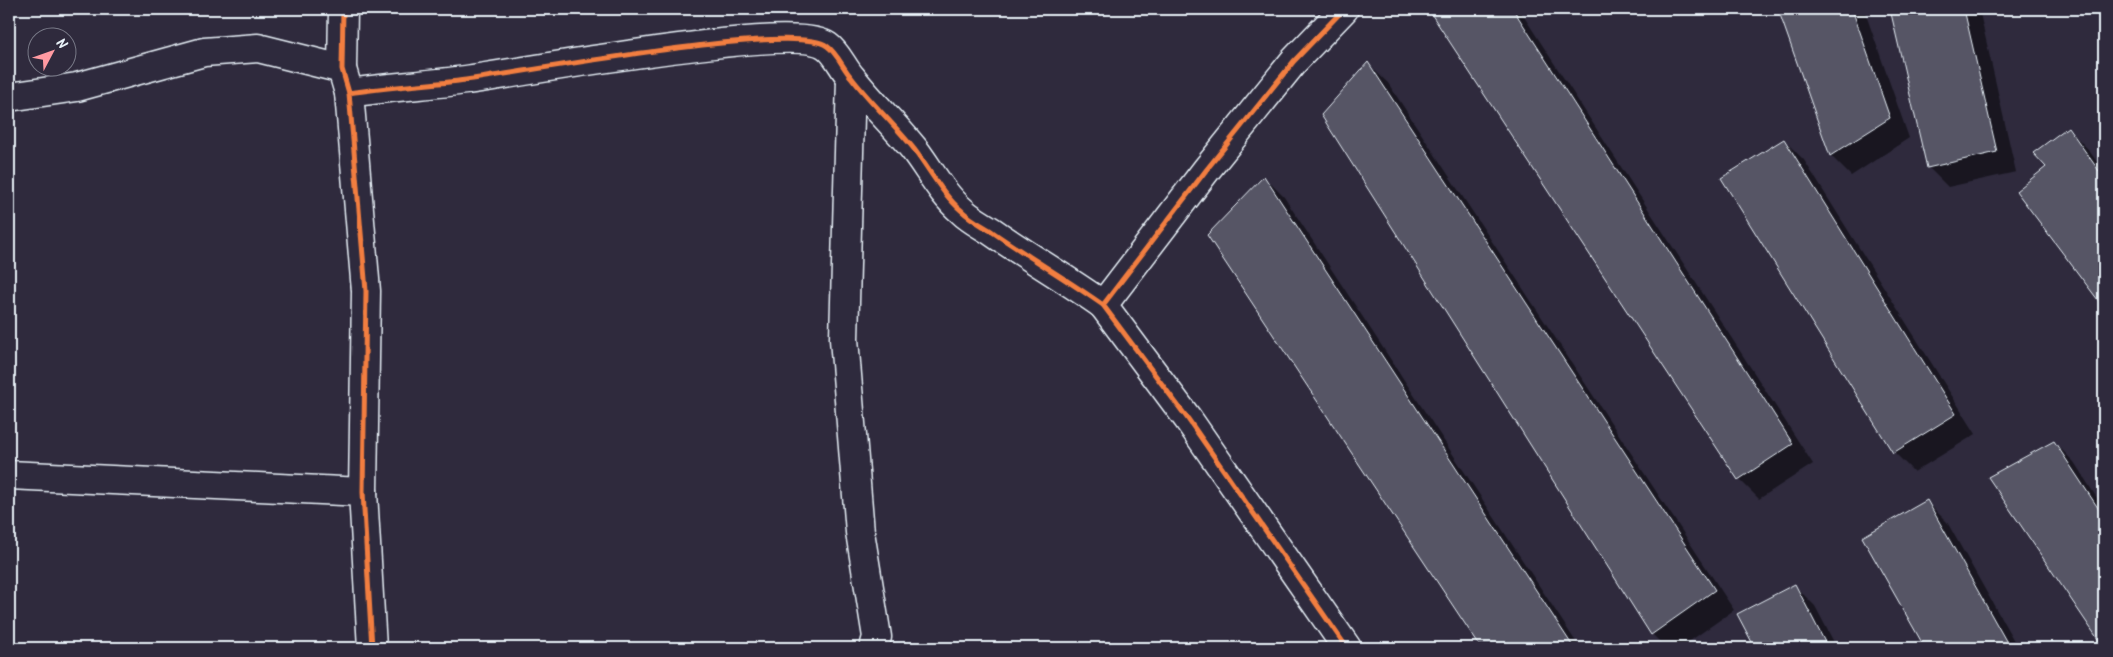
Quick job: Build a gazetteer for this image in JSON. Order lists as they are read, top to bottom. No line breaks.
{"north":"top right"}
